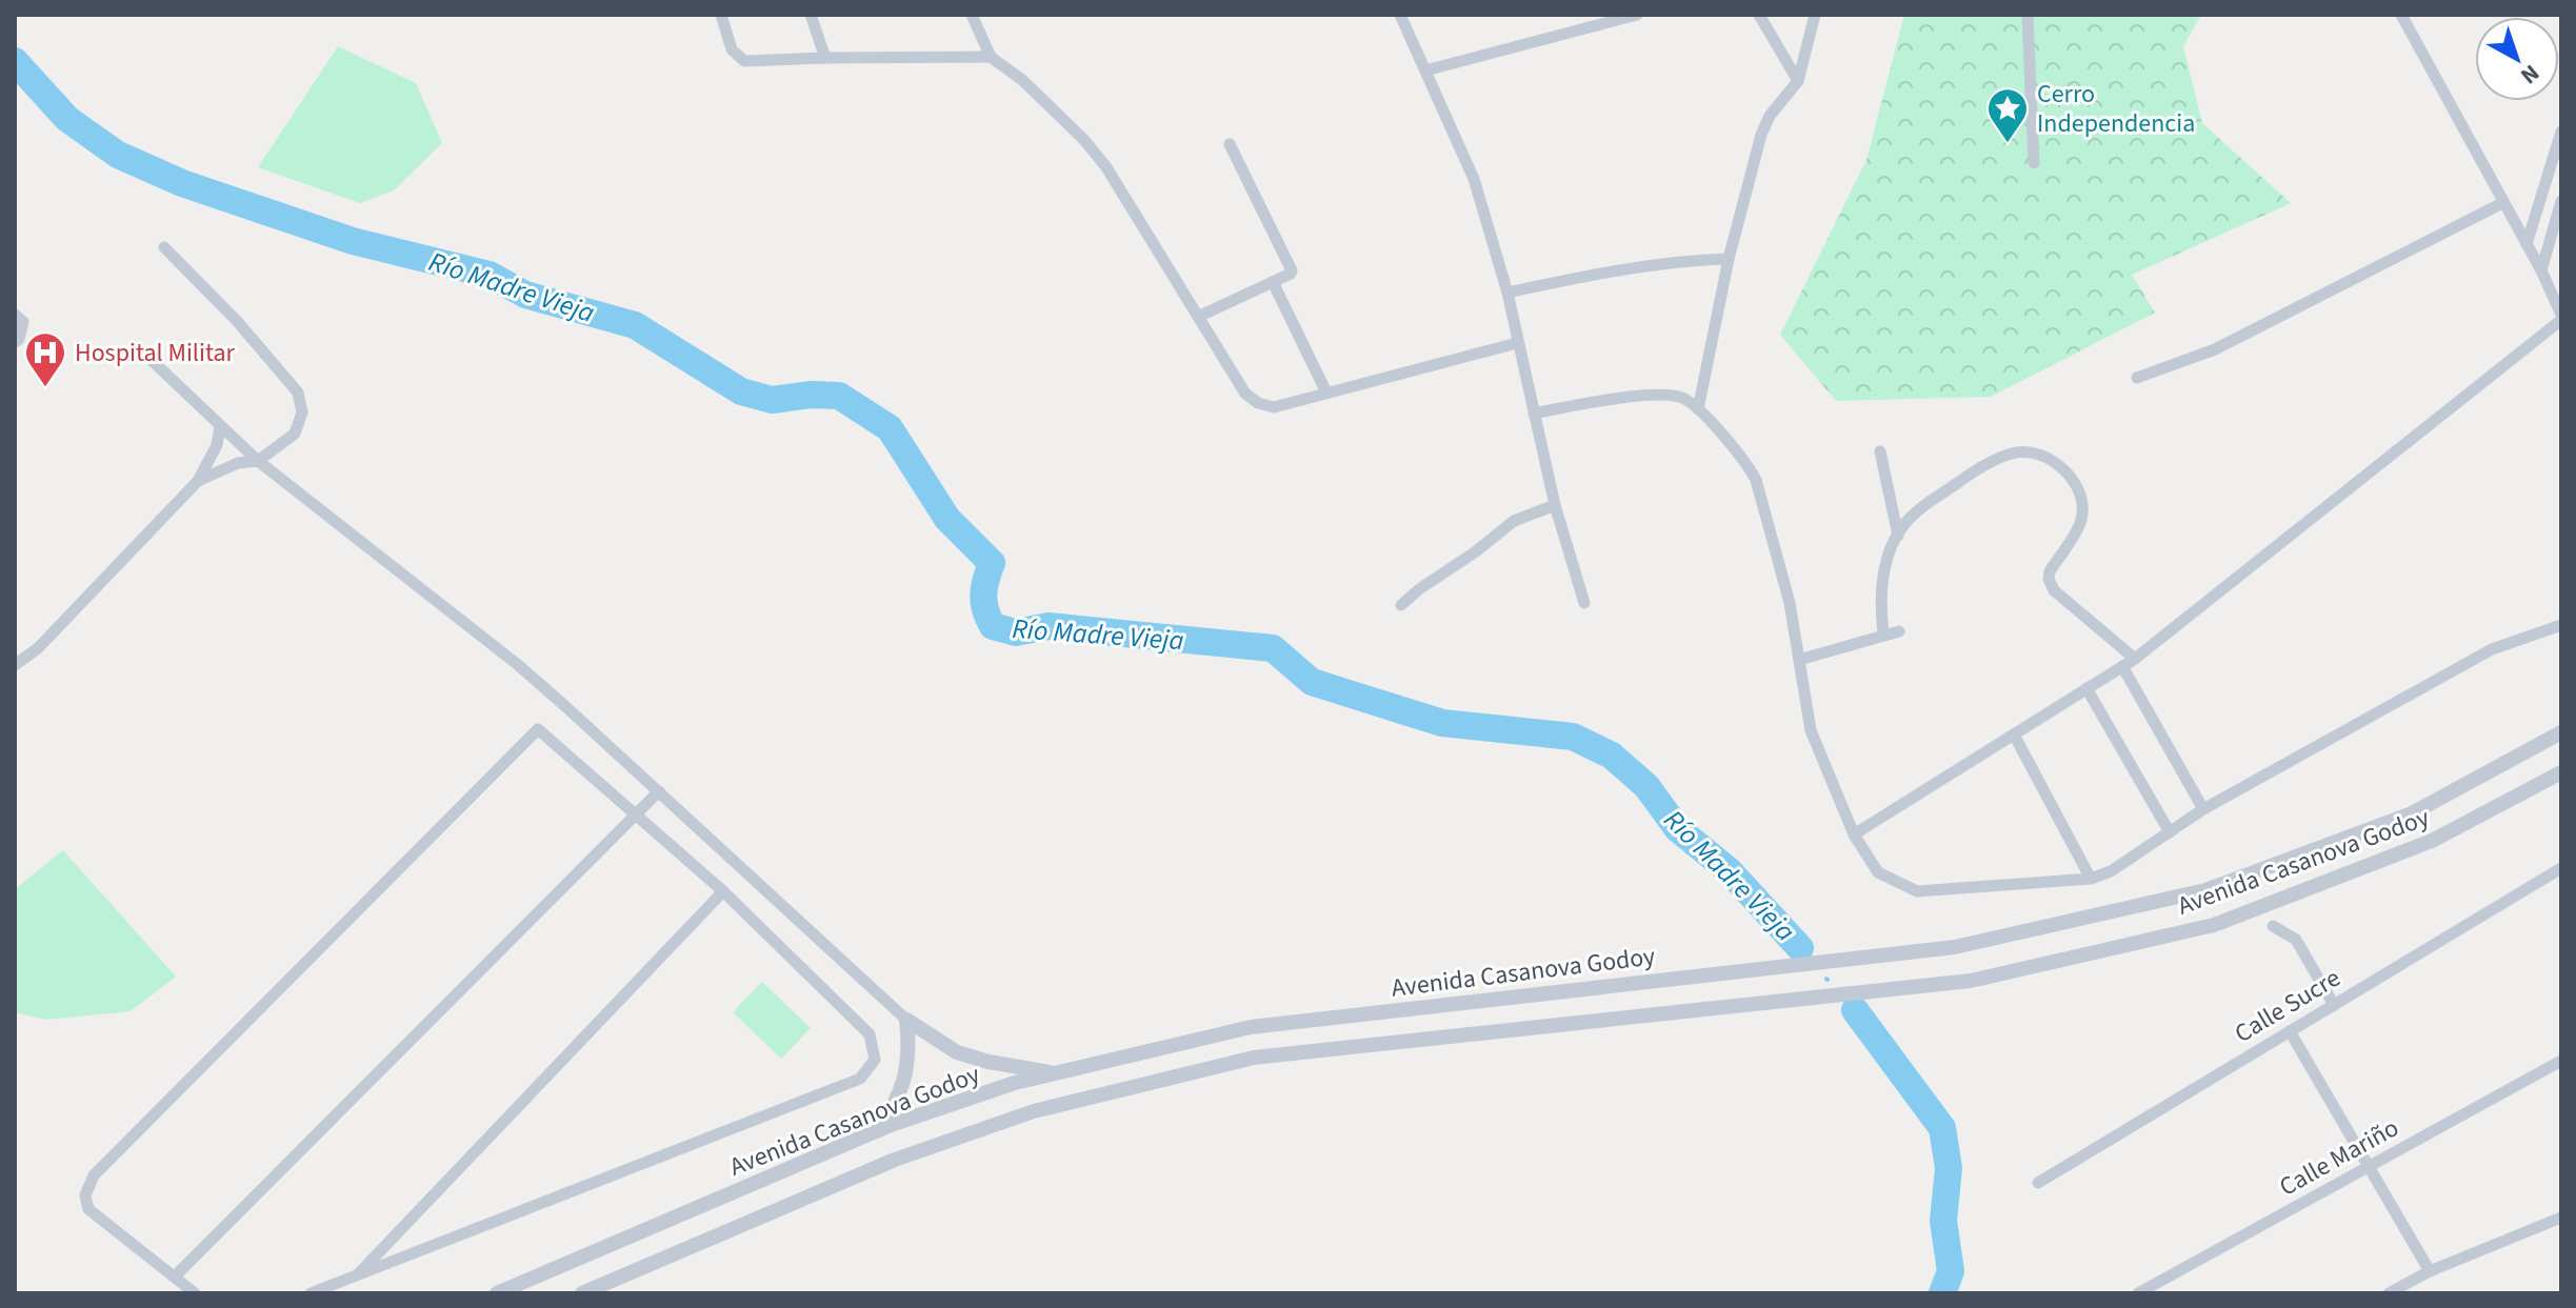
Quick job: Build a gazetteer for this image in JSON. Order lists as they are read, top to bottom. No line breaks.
{"streets":{"street":["Avenida Casanova Godoy","Calle Sucre","Calle Mariño"]},"water":["Río Madre Vieja"],"places":{"place":["Cerro Independencia"],"hospital":["Hospital Militar"]},"north":"bottom right"}
